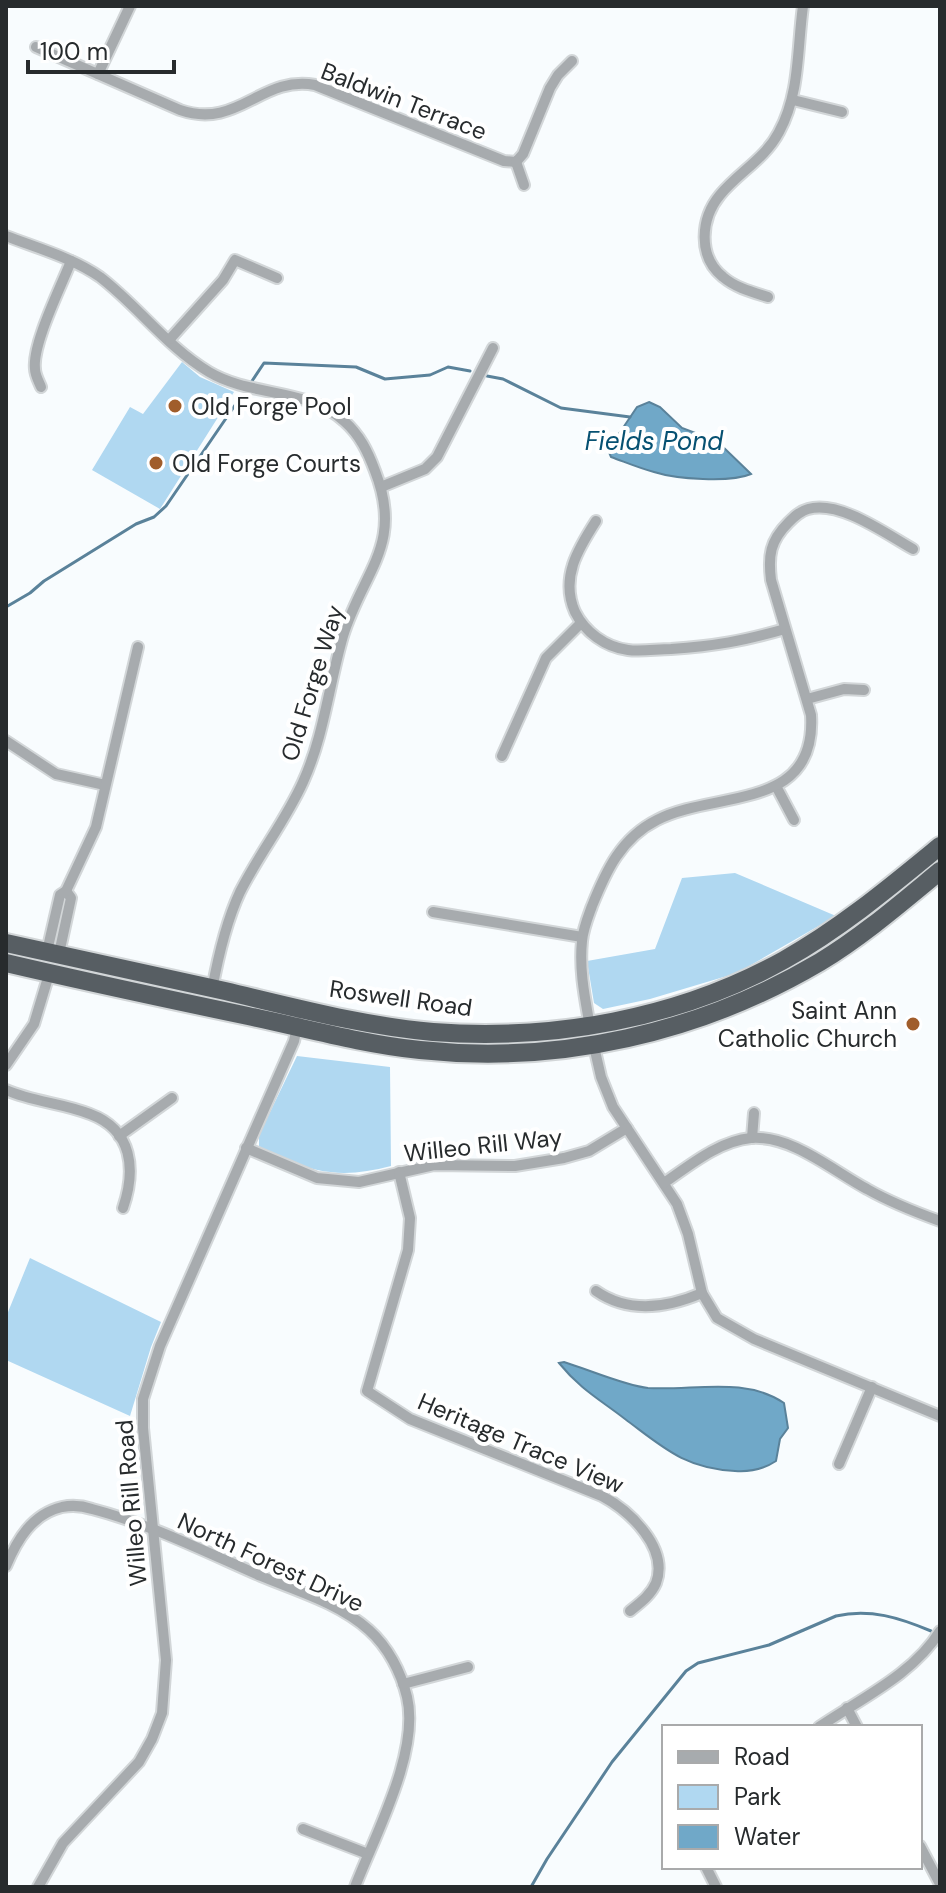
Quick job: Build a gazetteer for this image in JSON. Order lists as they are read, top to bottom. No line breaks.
{"streets":{"highway":["Roswell Road"],"street":["Baldwin Terrace","Old Forge Way","Willeo Rill Way","Heritage Trace View","Willeo Rill Road","North Forest Drive"]},"crossings":[["Old Forge Way","Roswell Road"],["Roswell Road","Willeo Rill Road"],["Willeo Rill Way","Heritage Trace View"],["Willeo Rill Way","Willeo Rill Road"],["Willeo Rill Road","North Forest Drive"]],"water":["Fields Pond"],"places":["Old Forge Pool","Old Forge Courts","Saint Ann Catholic Church"],"legend":["Road","Park","Water"],"scale_bar":"100 m"}
